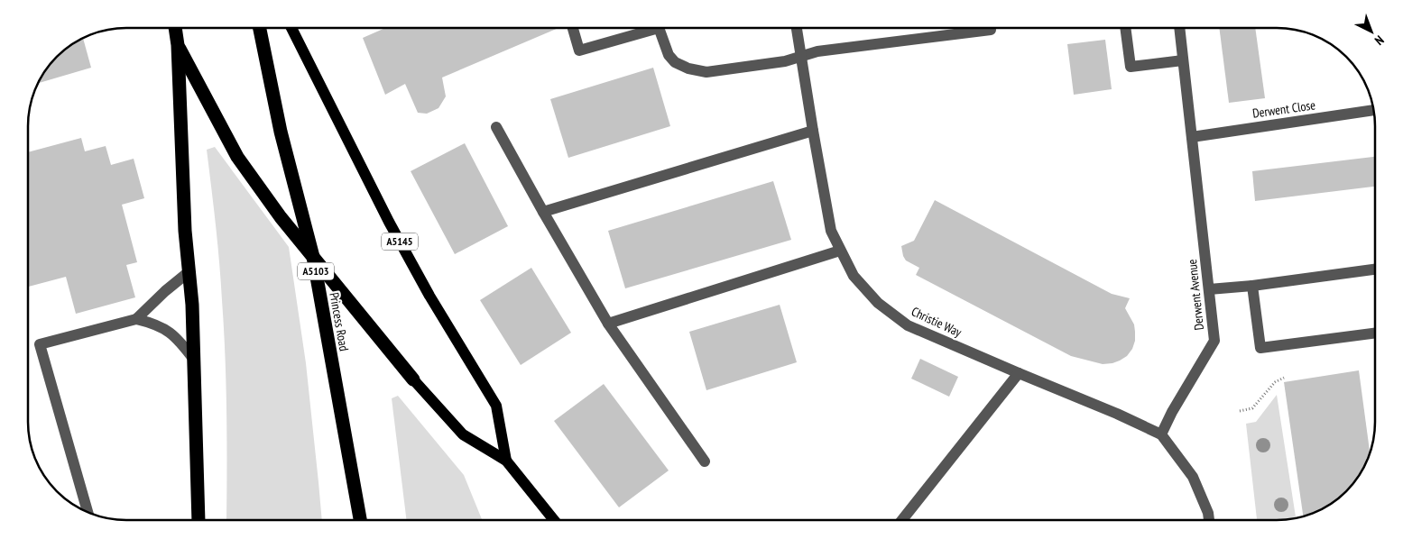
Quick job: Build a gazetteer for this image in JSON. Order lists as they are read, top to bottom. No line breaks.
{"streets":{"highway":["A5103","Princess Road"],"main road":["A5145"],"street":["Derwent Close","Derwent Avenue","Christie Way"]},"crossings":[["Derwent Close","Derwent Avenue"],["A5145","A5103"],["A5103","Princess Road"],["Derwent Avenue","Christie Way"]],"north":"bottom right"}
